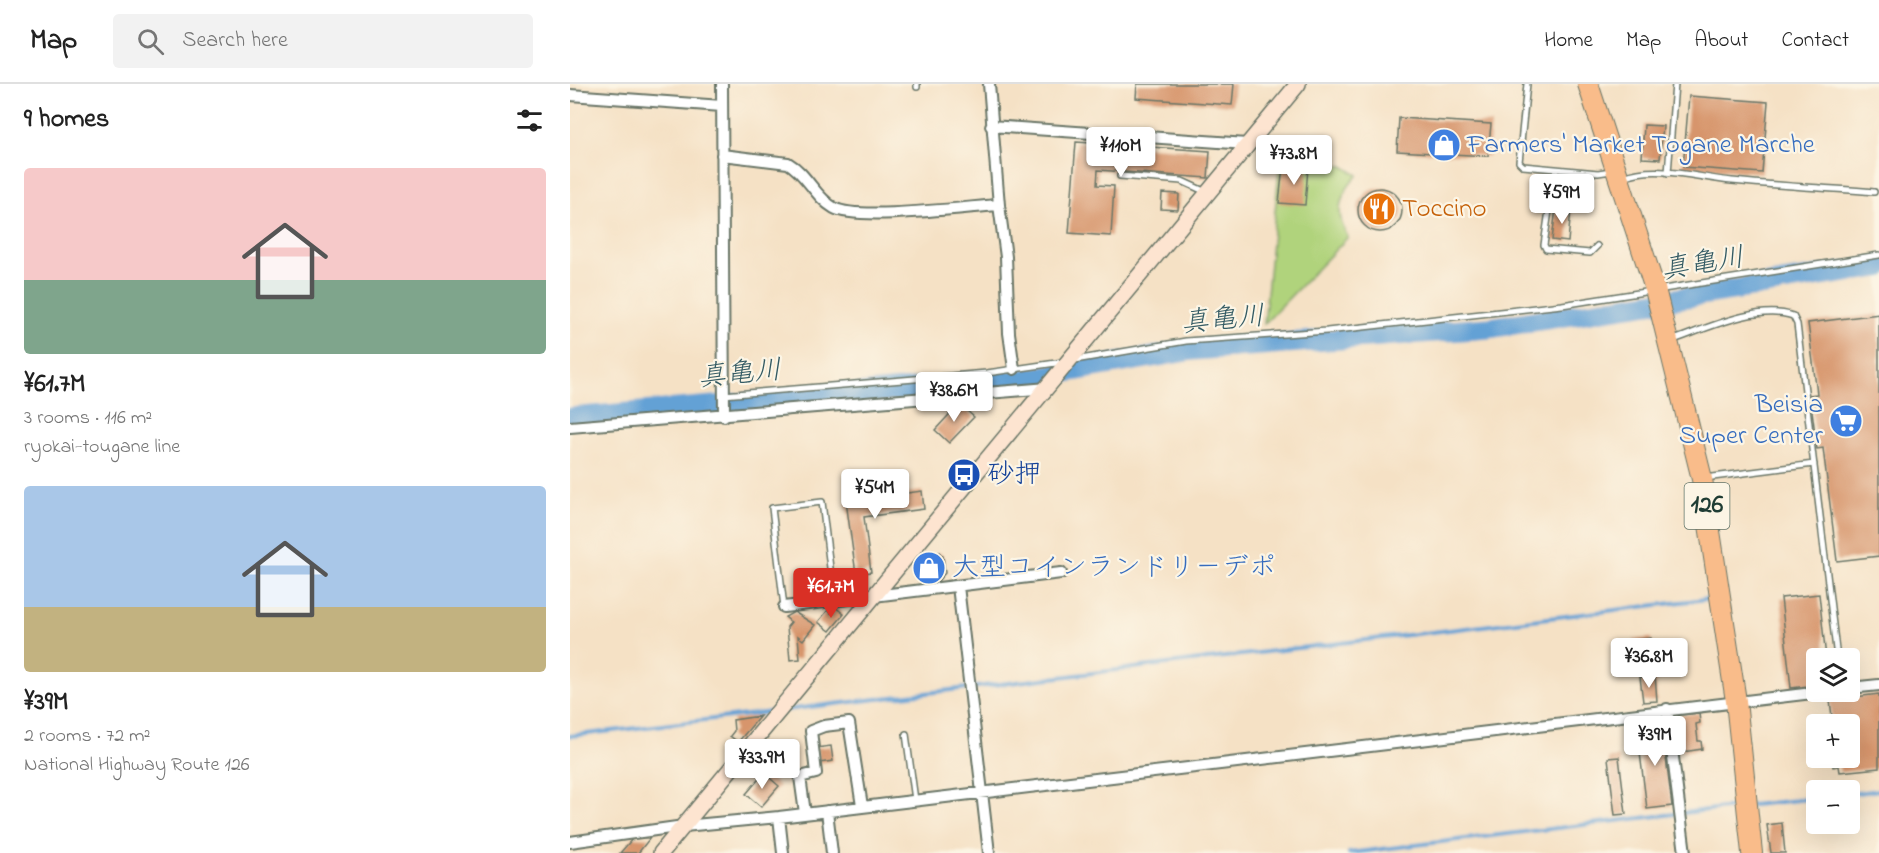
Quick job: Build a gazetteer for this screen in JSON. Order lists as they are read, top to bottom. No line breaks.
{"streets":{"highway":["126"]},"water":["真亀川"],"places":{"shop":["Farmers' Market Togane Marche","大型コインランドリ－デポ"],"restaurant":["Toccino"],"supermarket":["Beisia Super Center"],"bus stop":["砂押"]},"page":{"header":"Map","search":"Search here","nav":["Home","Map","About","Contact"],"heading":"9 homes","price":["¥110M","¥73.8M","¥59M","¥38.6M","¥54M","¥61.7M","¥36.8M","¥39M","¥33.9M"],"list":[{"name":"¥61.7M","note":"3 rooms · 116 m² · ryokai-tougane line"},{"name":"¥39M","note":"2 rooms · 72 m² · National Highway Route 126"}],"map_buttons":["+","−"]}}
